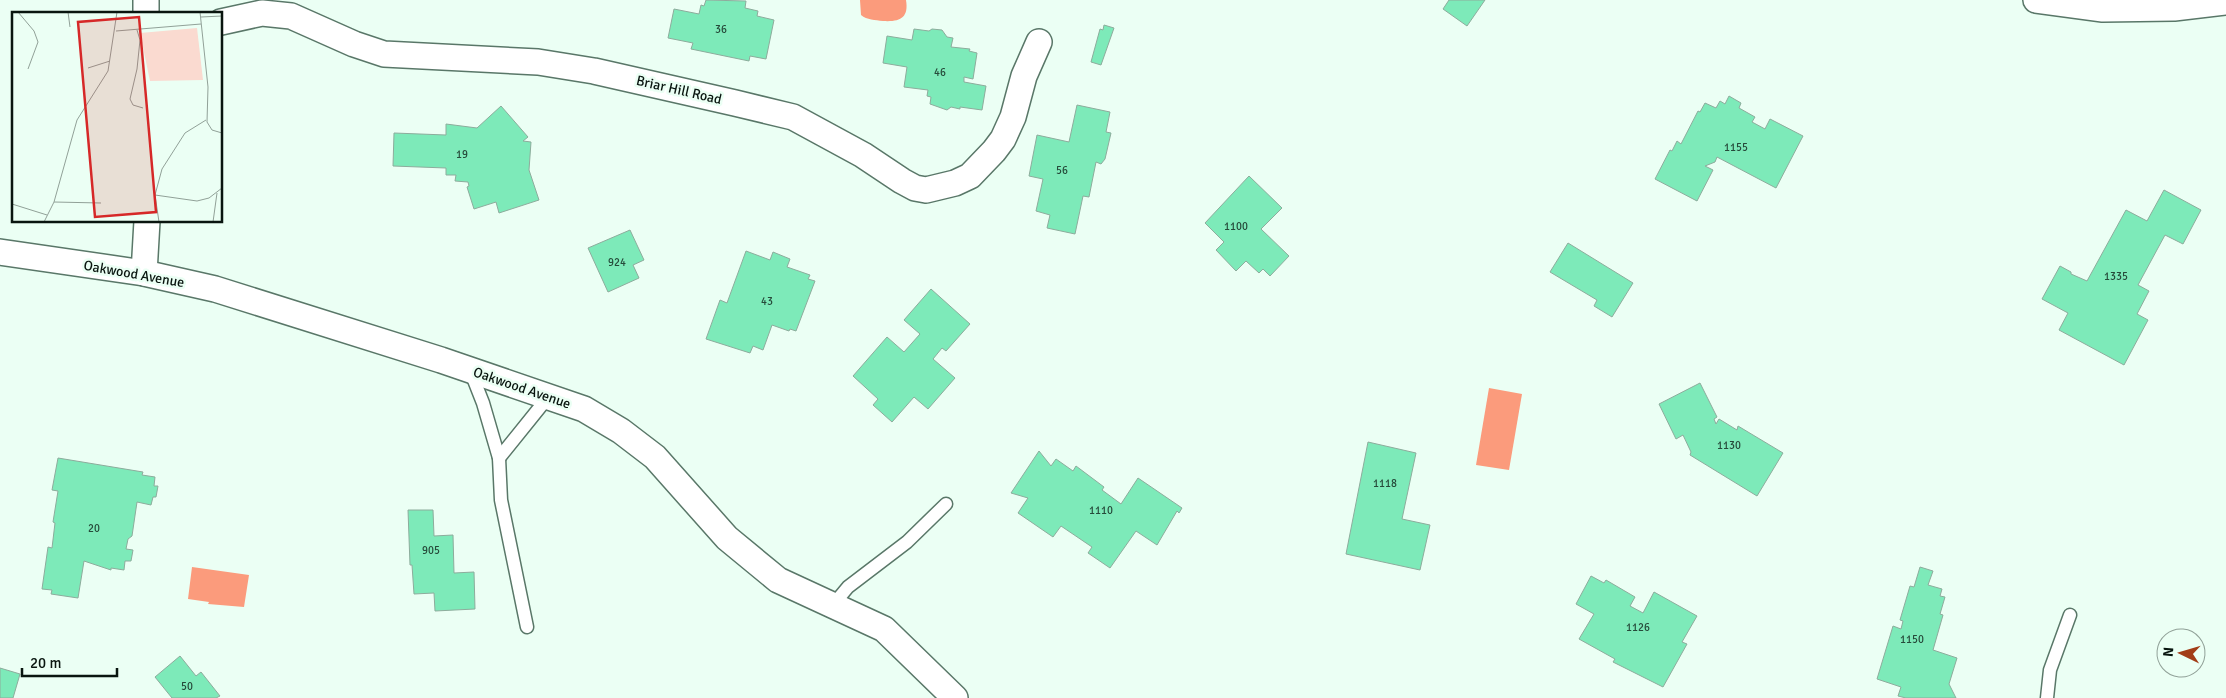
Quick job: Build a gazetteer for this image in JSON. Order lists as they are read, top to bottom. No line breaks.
{"streets":{"street":["Briar Hill Road","Oakwood Avenue"]},"house_numbers":["36","46","1155","19","56","1100","924","1335","43","1130","1118","1110","20","905","1126","1150","50"],"scale_bar":"20 m","north":"left"}
